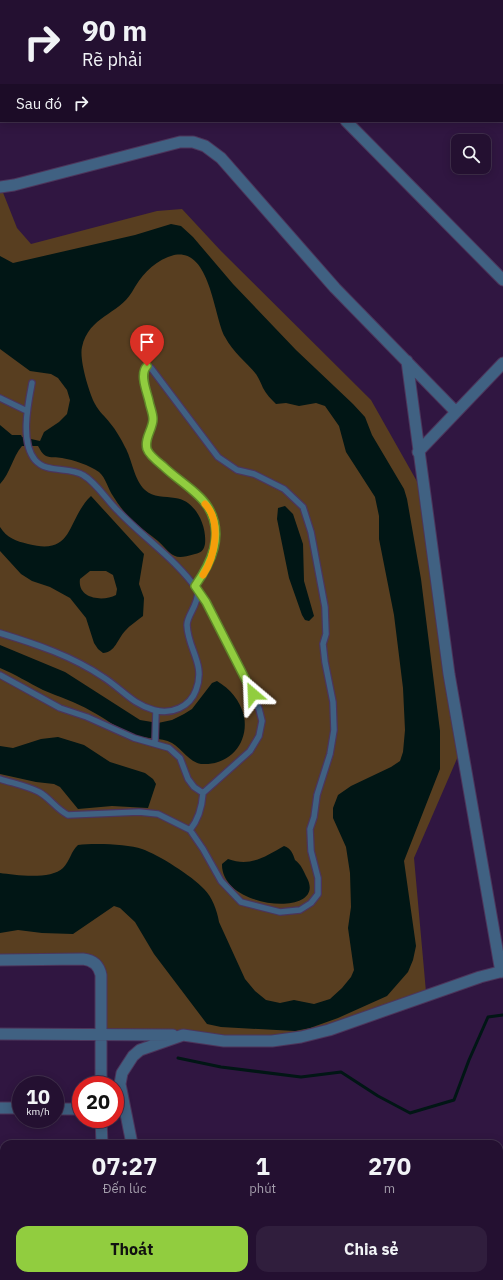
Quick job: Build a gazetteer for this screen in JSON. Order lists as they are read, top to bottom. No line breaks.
{"page":{"turn":["90 m","Rẽ phải"],"then":"Sau đó","speed":"10 km/h","limit":"20","eta":["07:27","Đến lúc","1","phút","270","m"],"buttons":["Thoát","Chia sẻ"]}}
